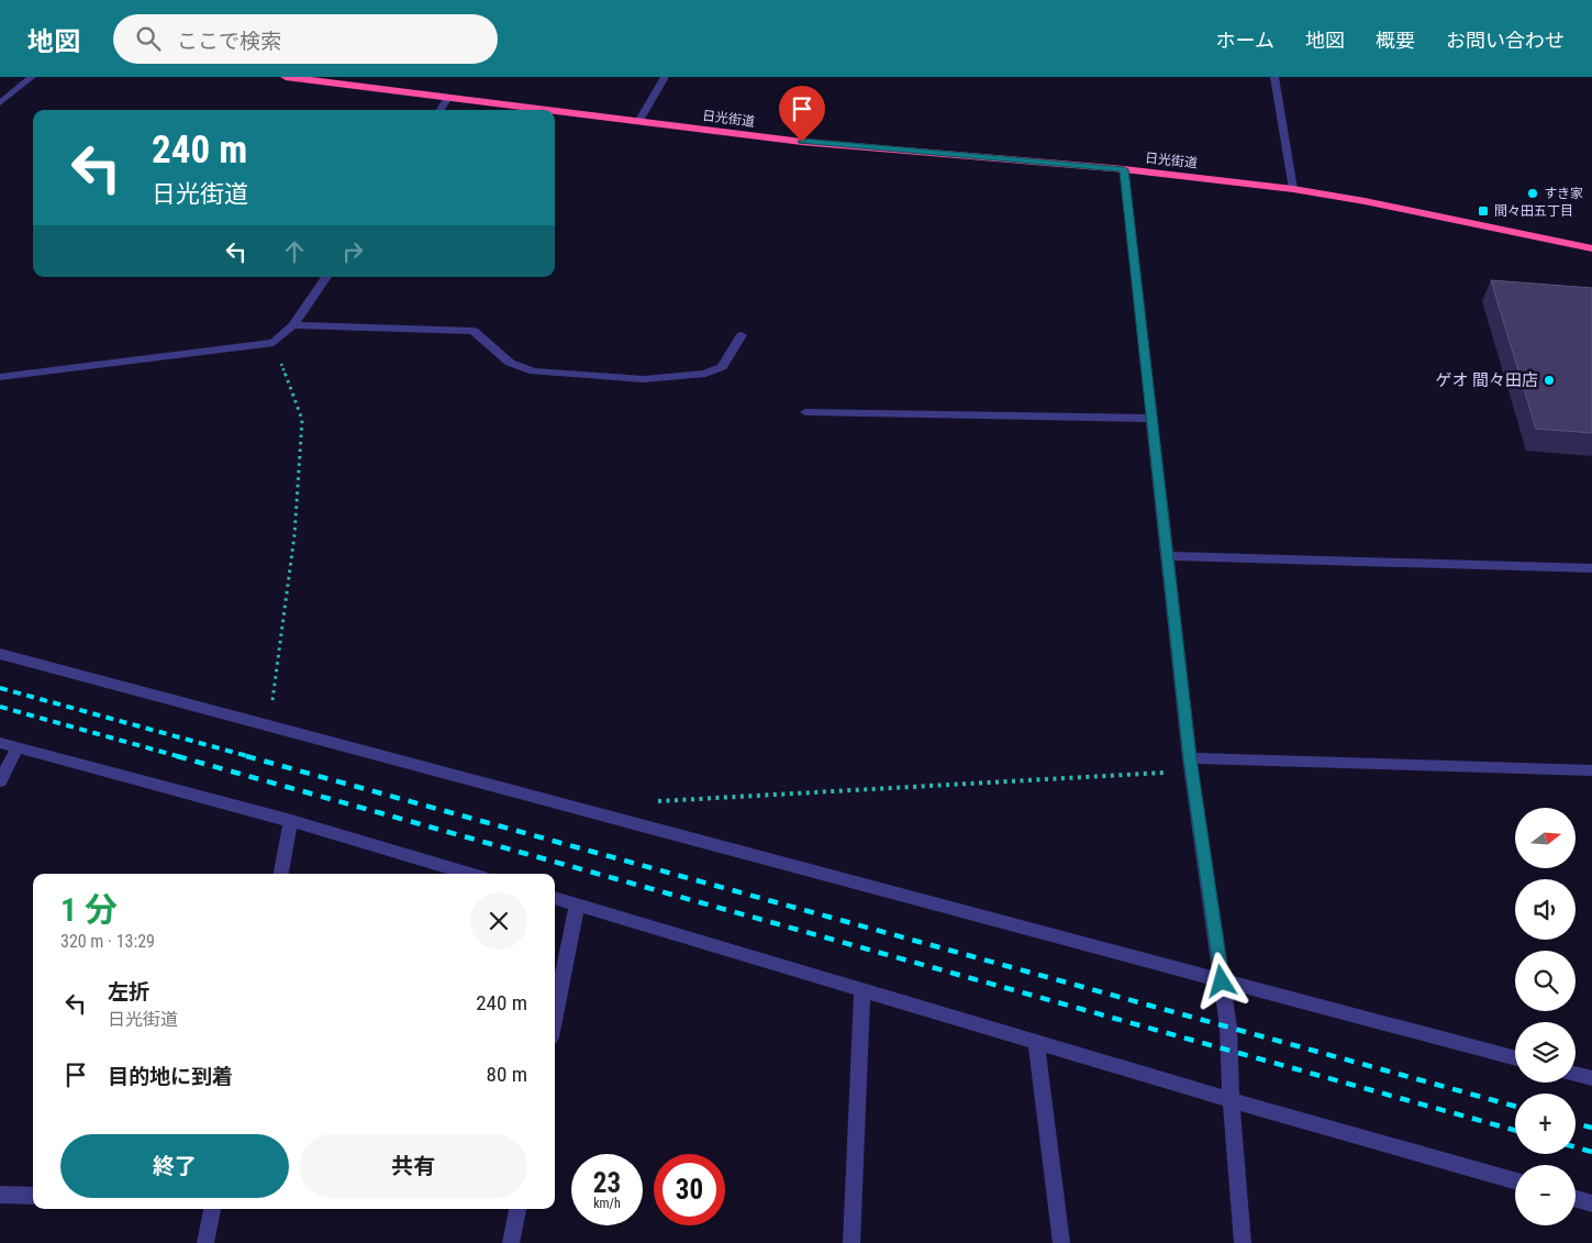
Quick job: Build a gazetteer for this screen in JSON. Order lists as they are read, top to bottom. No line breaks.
{"streets":{"highway":["日光街道"]},"places":{"other":["すき家","ゲオ 間々田店"],"transit":["間々田五丁目"]},"north":"right","page":{"header":"地図","search":"ここで検索","nav":["ホーム","地図","概要","お問い合わせ"],"turn":["240 m","日光街道"],"map_buttons":["+","−"],"heading":["1 分","320 m · 13:29"],"list":[{"name":"左折","note":"日光街道","value":"240 m"},{"name":"目的地に到着","value":"80 m"}],"buttons":["終了","共有"],"speed":"23 km/h","limit":"30"}}
